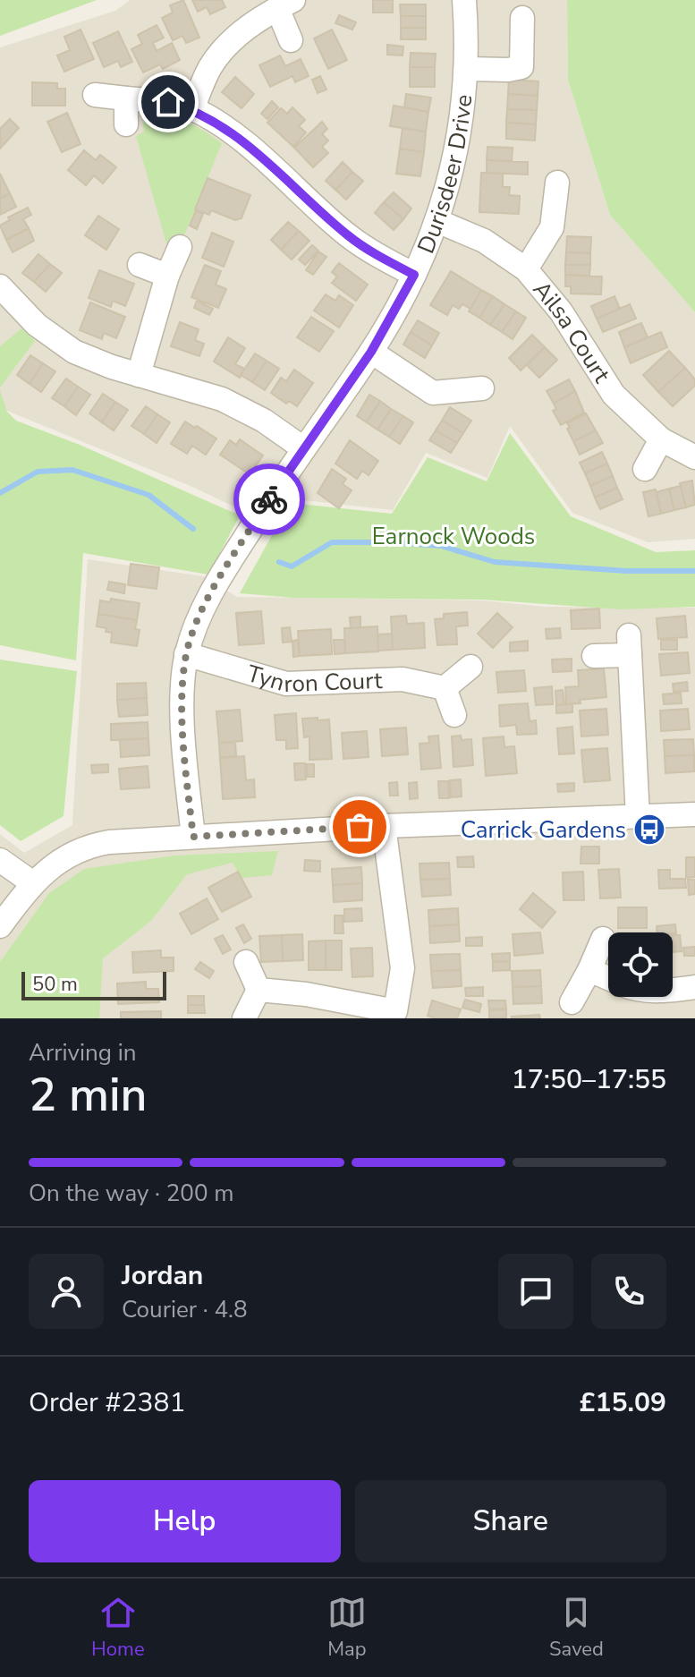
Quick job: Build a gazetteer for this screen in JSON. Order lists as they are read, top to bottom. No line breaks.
{"streets":{"street":["Durisdeer Drive","Ailsa Court","Tynron Court"]},"crossings":[["Durisdeer Drive","Ailsa Court"],["Durisdeer Drive","Tynron Court"]],"parks":["Earnock Woods"],"places":{"bus stop":["Carrick Gardens"]},"scale_bar":"50 m","page":{"scale":"50 m","heading":["2 min","Arriving in","17:50–17:55"],"panel":["Jordan","Courier · 4.8","Order #2381","£15.09"],"bar":"On the way · 200 m","buttons":["Help","Share"],"tabs":["Home","Map","Saved"]}}
